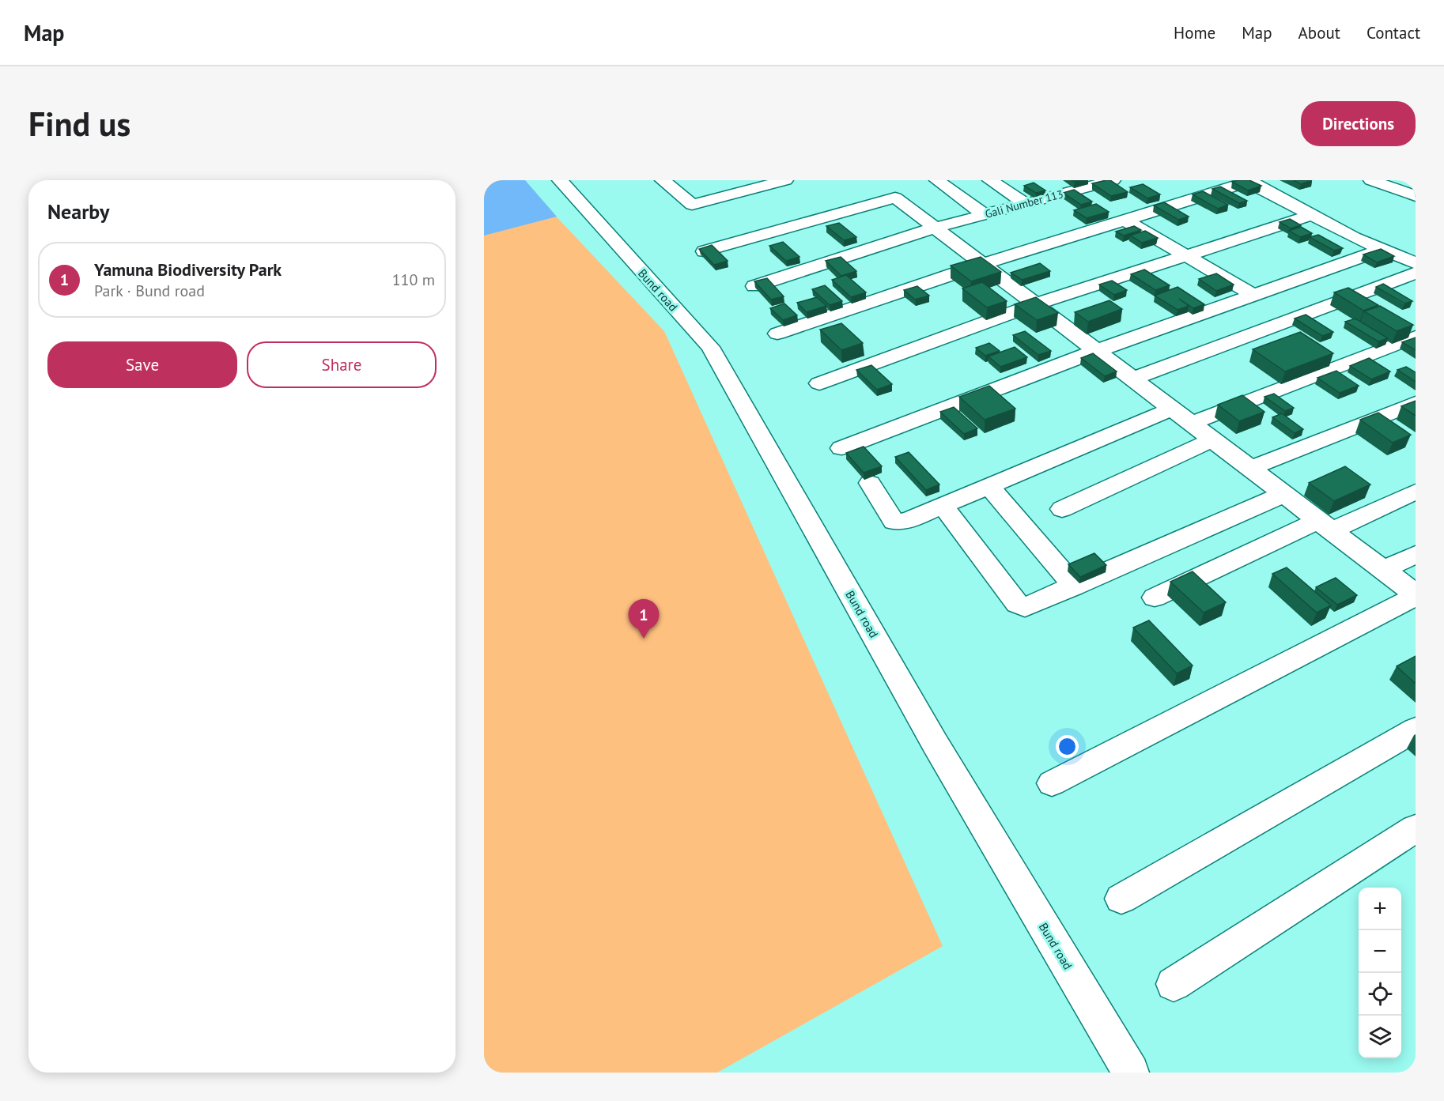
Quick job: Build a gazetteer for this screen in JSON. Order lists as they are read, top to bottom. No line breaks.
{"streets":{"street":["Gali Number 113","Bund road"]},"page":{"header":"Map","nav":["Home","Map","About","Contact"],"buttons":["Directions",["Save","Share"]],"title":"Find us","heading":"Nearby","list":[{"mark":"1","name":"Yamuna Biodiversity Park","note":"Park · Bund road","value":"110 m"}],"pins":"1","map_buttons":["+","−"]}}
